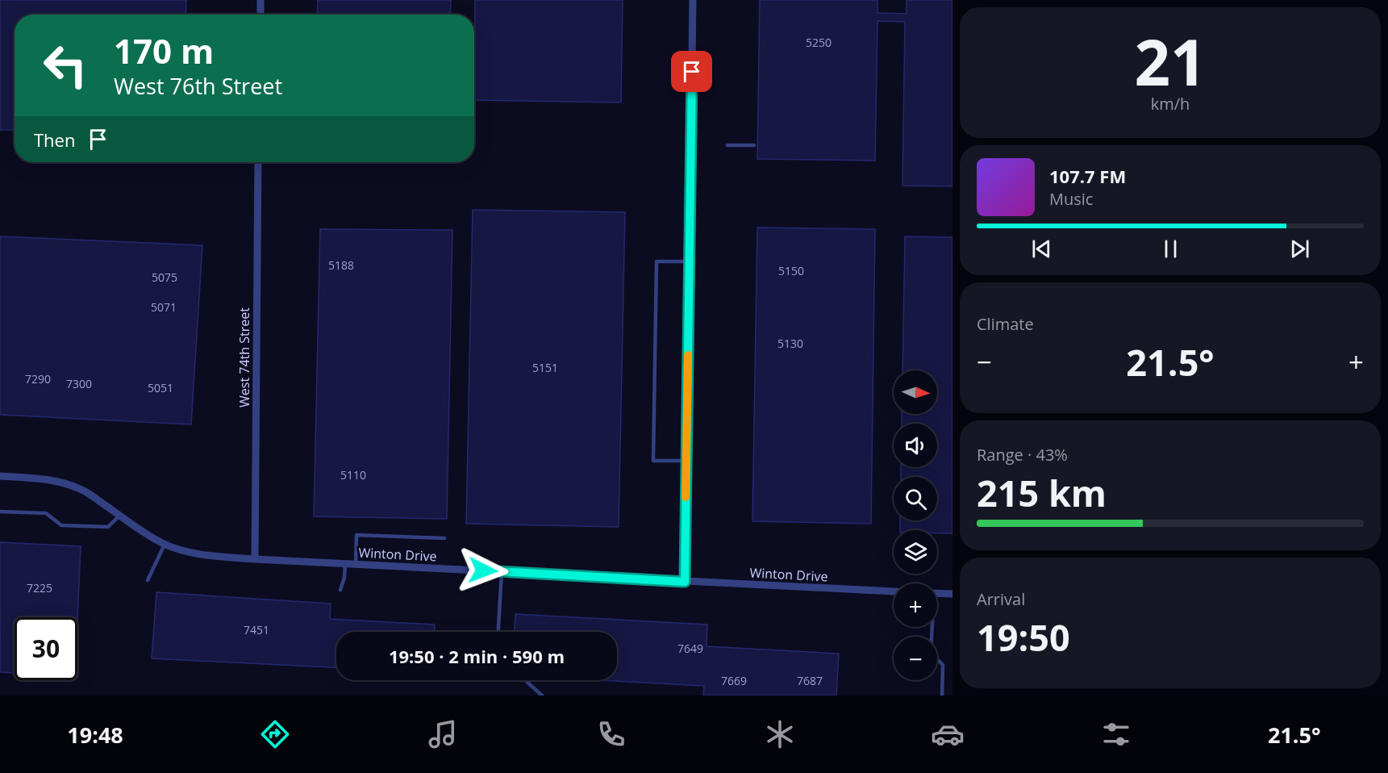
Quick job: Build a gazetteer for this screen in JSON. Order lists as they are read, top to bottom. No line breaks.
{"streets":{"street":["West 74th Street","Winton Drive"]},"crossings":[["West 74th Street","Winton Drive"]],"house_numbers":["5250","5188","5150","5075","5071","5130","5151","7290","7300","5051","5110","7225","7451","7649","7669","7687"],"north":"right","page":{"tile":[["21","km/h"],"Climate",["Range · 43%","215 km"],["Arrival","19:50"]],"turn":["170 m","West 76th Street"],"then":"Then","song":["107.7 FM","Music"],"heat":["−","21.5°","+"],"map_buttons":["+","−"],"limit":"30","trip":"19:50 · 2 min · 590 m","tabs":["19:48","21.5°"]}}
